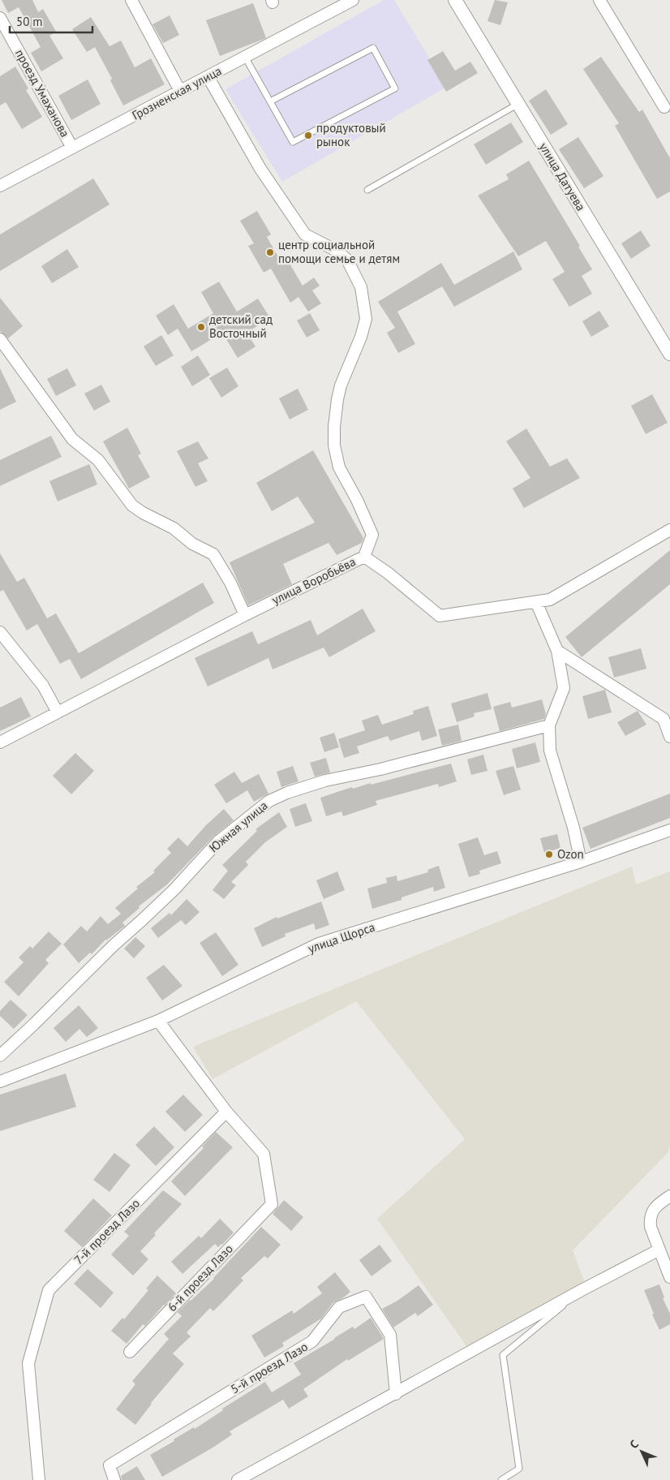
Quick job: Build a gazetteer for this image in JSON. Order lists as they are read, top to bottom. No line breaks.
{"streets":{"street":["проезд Умаханова","Грозненская улица","улица Датуева","улица Воробьёва","Южная улица","улица Щорса","7-й проезд Лазо","6-й проезд Лазо","5-й проезд Лазо"]},"crossings":[["проезд Умаханова","Грозненская улица"],["7-й проезд Лазо","6-й проезд Лазо"]],"places":["продуктовый рынок","центр социальной помощи семье и детям","детский сад Восточный","Ozon"],"scale_bar":"50 m","north":"top left"}
